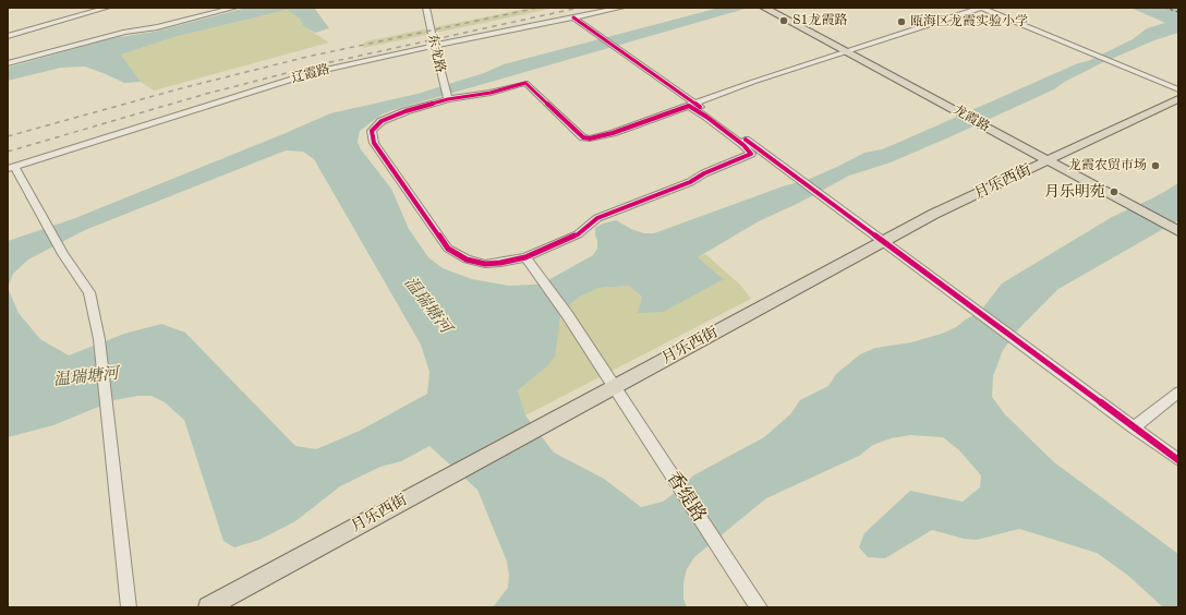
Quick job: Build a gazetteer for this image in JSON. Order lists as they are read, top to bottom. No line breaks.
{"streets":{"main road":["龙霞路","月乐西街"],"street":["东龙路","辽霞路","香缇路"]},"crossings":[["龙霞路","月乐西街"],["月乐西街","香缇路"]],"water":["温瑞塘河"],"places":["S1龙霞路","瓯海区龙霞实验小学","龙霞农贸市场","月乐明苑"]}
